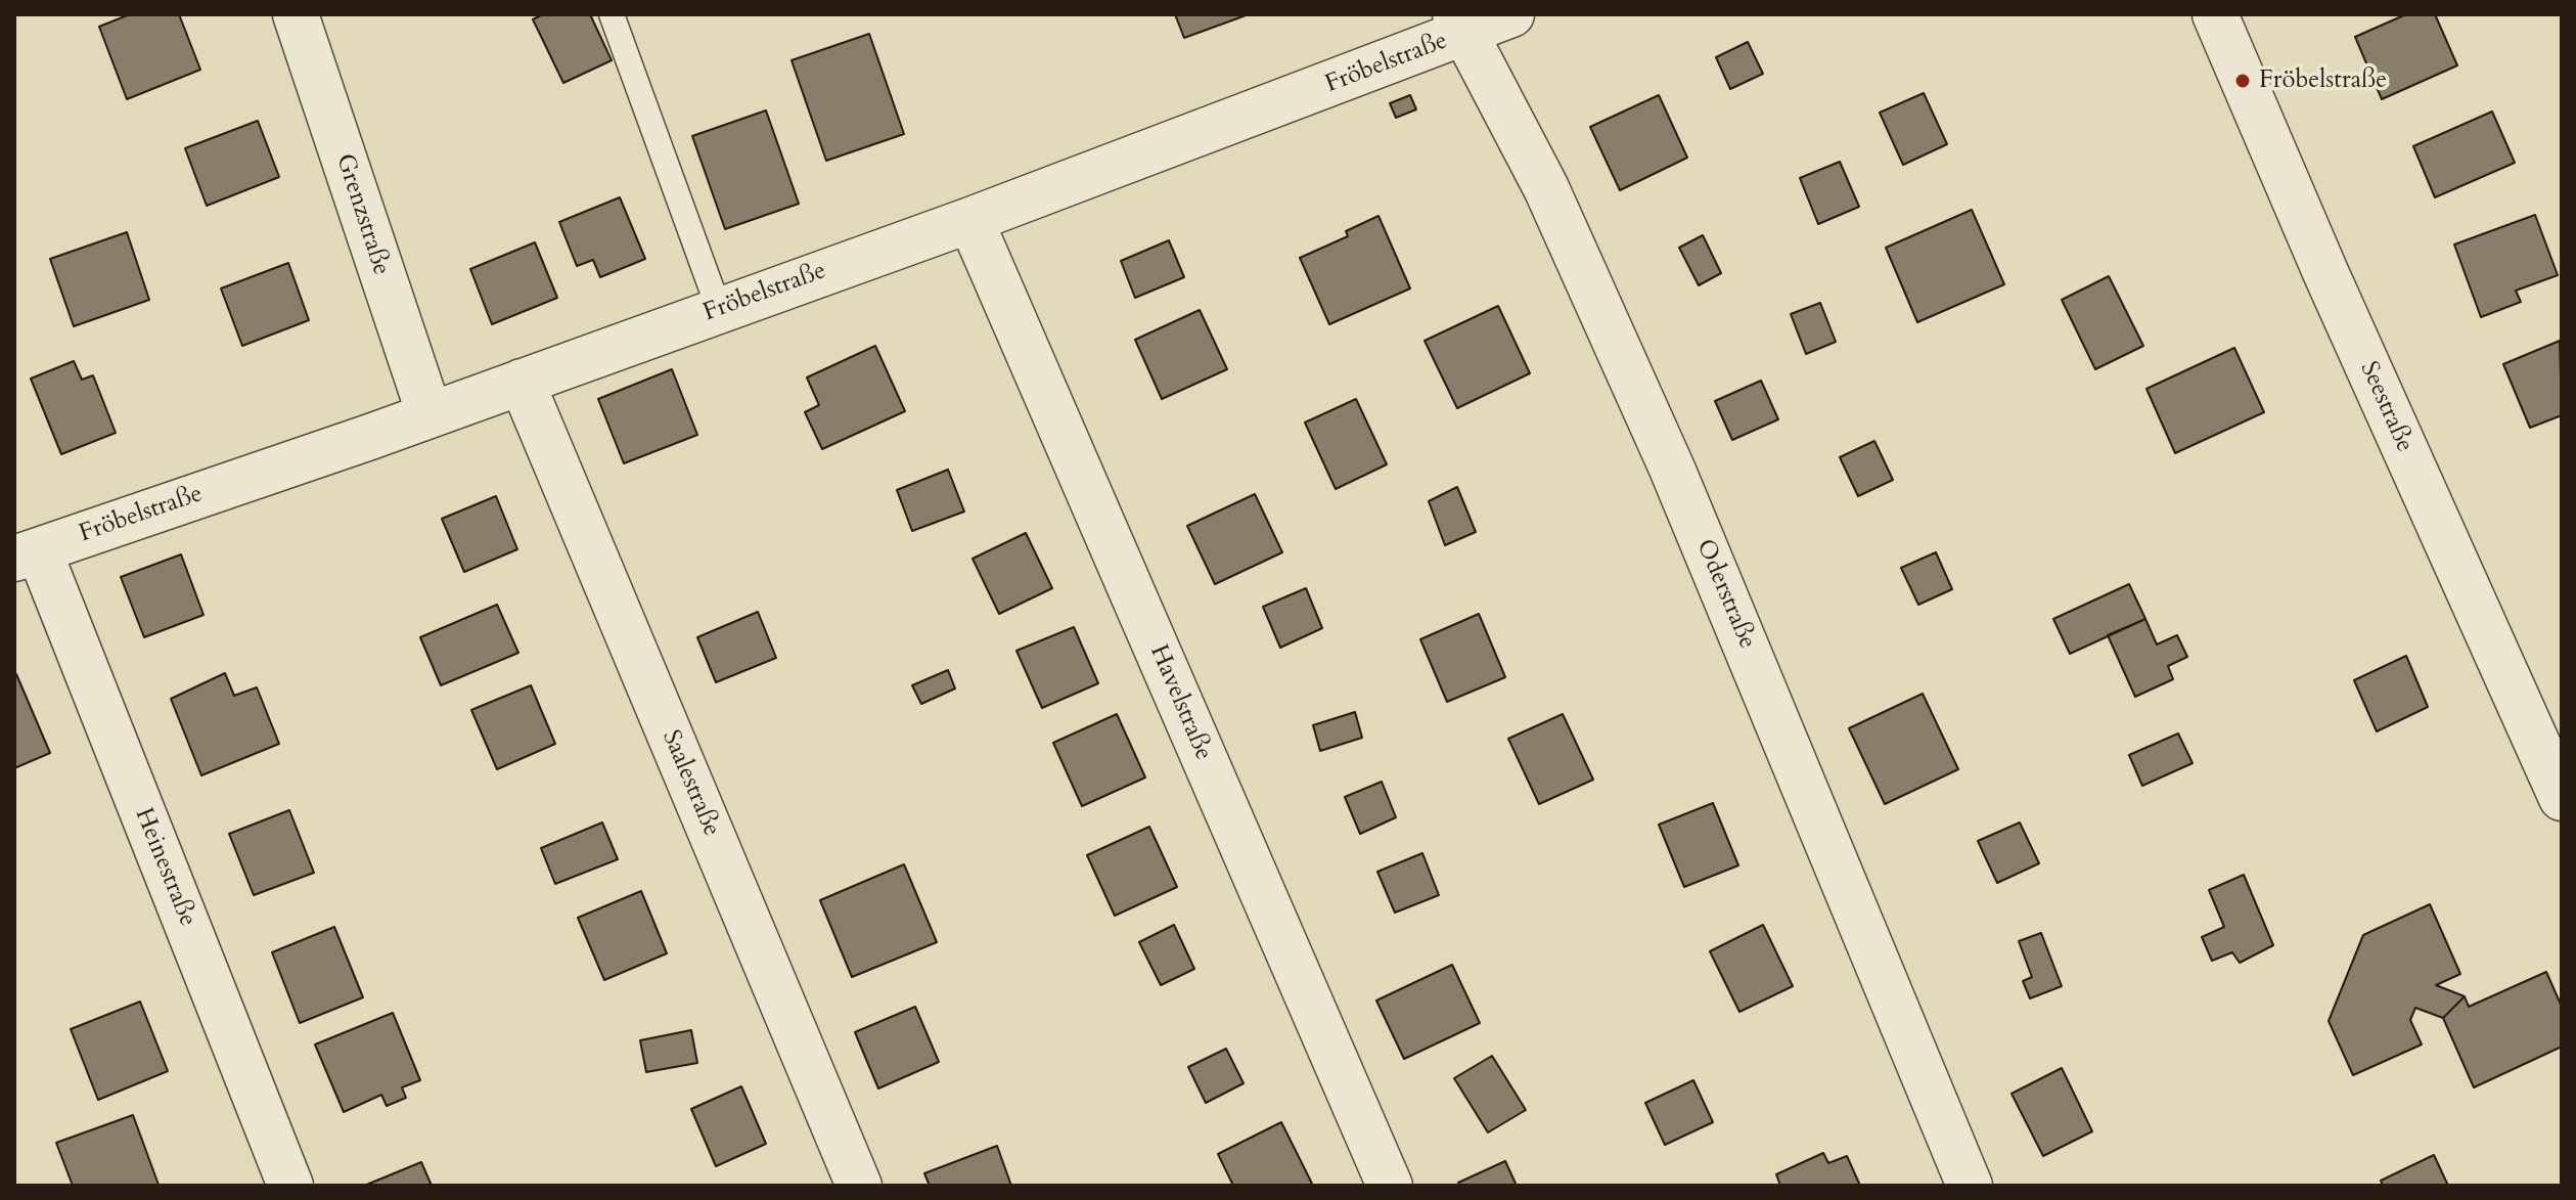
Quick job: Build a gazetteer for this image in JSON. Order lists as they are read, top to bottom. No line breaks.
{"streets":{"street":["Fröbelstraße","Grenzstraße","Seestraße","Oderstraße","Havelstraße","Saalestraße","Heinestraße"]},"crossings":[["Fröbelstraße","Grenzstraße"],["Fröbelstraße","Oderstraße"],["Fröbelstraße","Havelstraße"],["Fröbelstraße","Saalestraße"],["Fröbelstraße","Heinestraße"]],"places":["Fröbelstraße"]}
